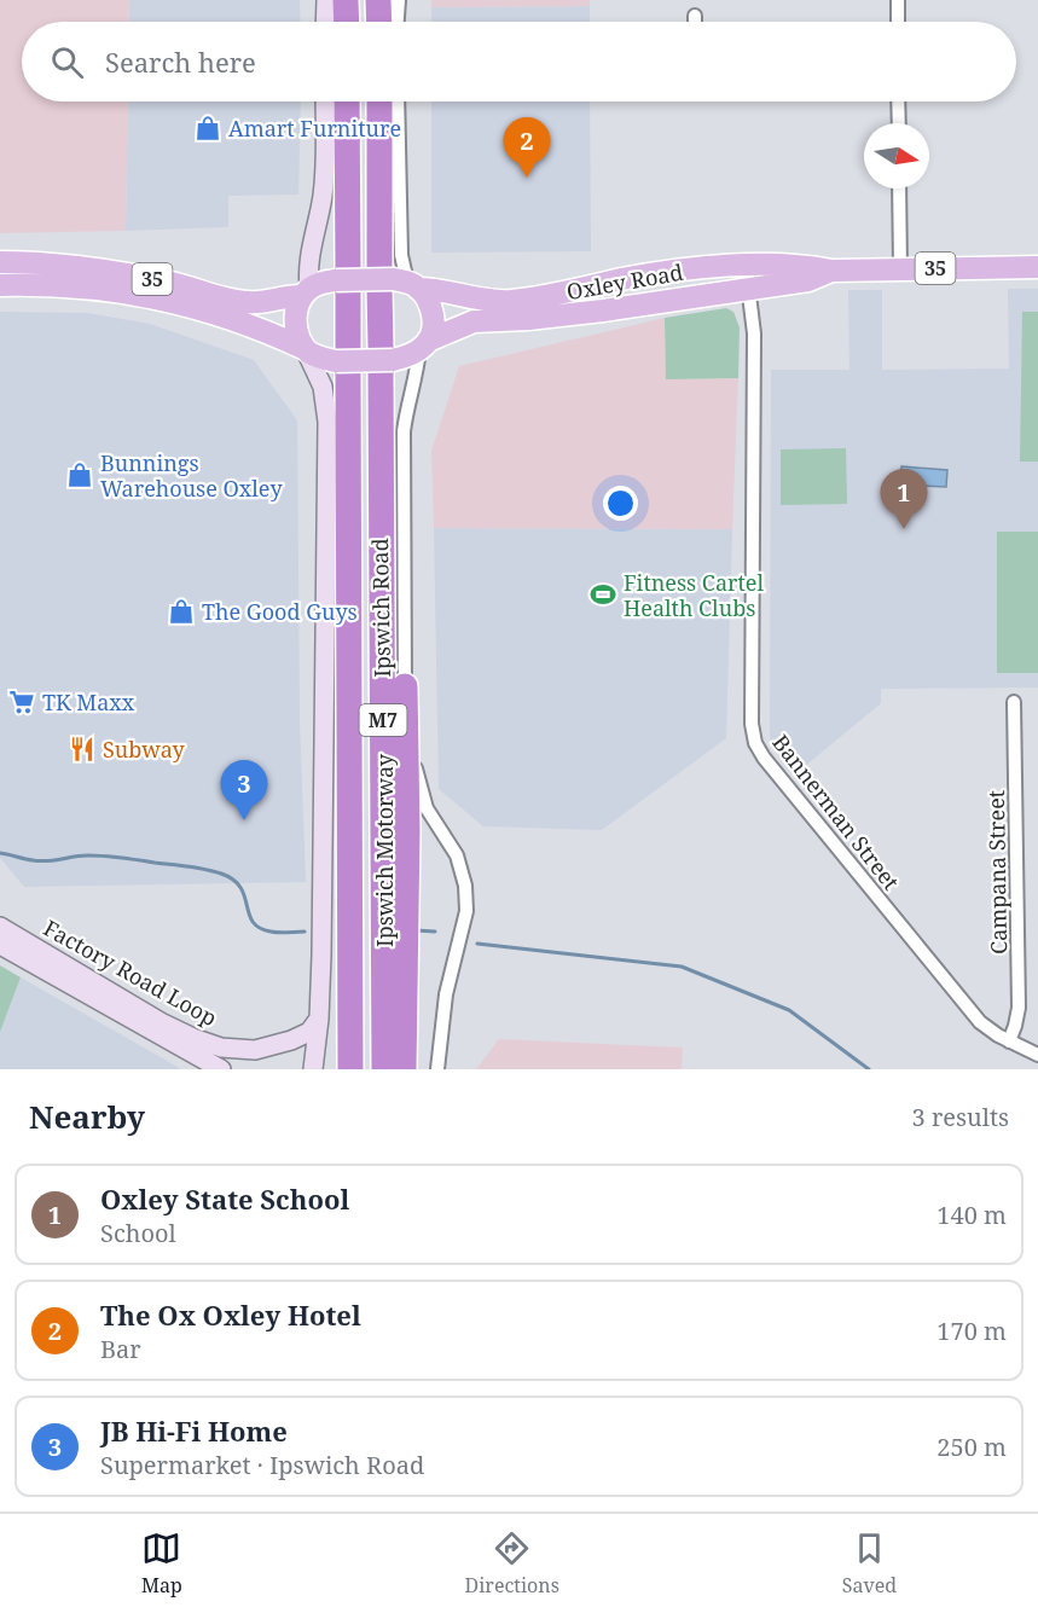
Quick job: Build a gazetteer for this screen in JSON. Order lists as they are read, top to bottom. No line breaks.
{"streets":{"highway":["M7","Ipswich Motorway"],"main road":["35","Oxley Road","Factory Road Loop"],"street":["Ipswich Road","Bannerman Street","Campana Street"]},"crossings":[["35","Oxley Road"],["35","Ipswich Road"],["35","Ipswich Motorway"],["Oxley Road","Ipswich Road"],["Oxley Road","Bannerman Street"],["Oxley Road","Ipswich Motorway"],["Bannerman Street","Campana Street"]],"places":{"shop":["Amart Furniture","Bunnings Warehouse Oxley","The Good Guys"],"sports":["Fitness Cartel Health Clubs"],"supermarket":["TK Maxx"],"restaurant":["Subway"]},"north":"right","page":{"search":"Search here","pins":["2","1","3"],"heading":["Nearby","3 results"],"list":[{"mark":"1","name":"Oxley State School","note":"School","value":"140 m"},{"mark":"2","name":"The Ox Oxley Hotel","note":"Bar","value":"170 m"},{"mark":"3","name":"JB Hi-Fi Home","note":"Supermarket · Ipswich Road","value":"250 m"}],"nav":["Map","Directions","Saved"]}}
